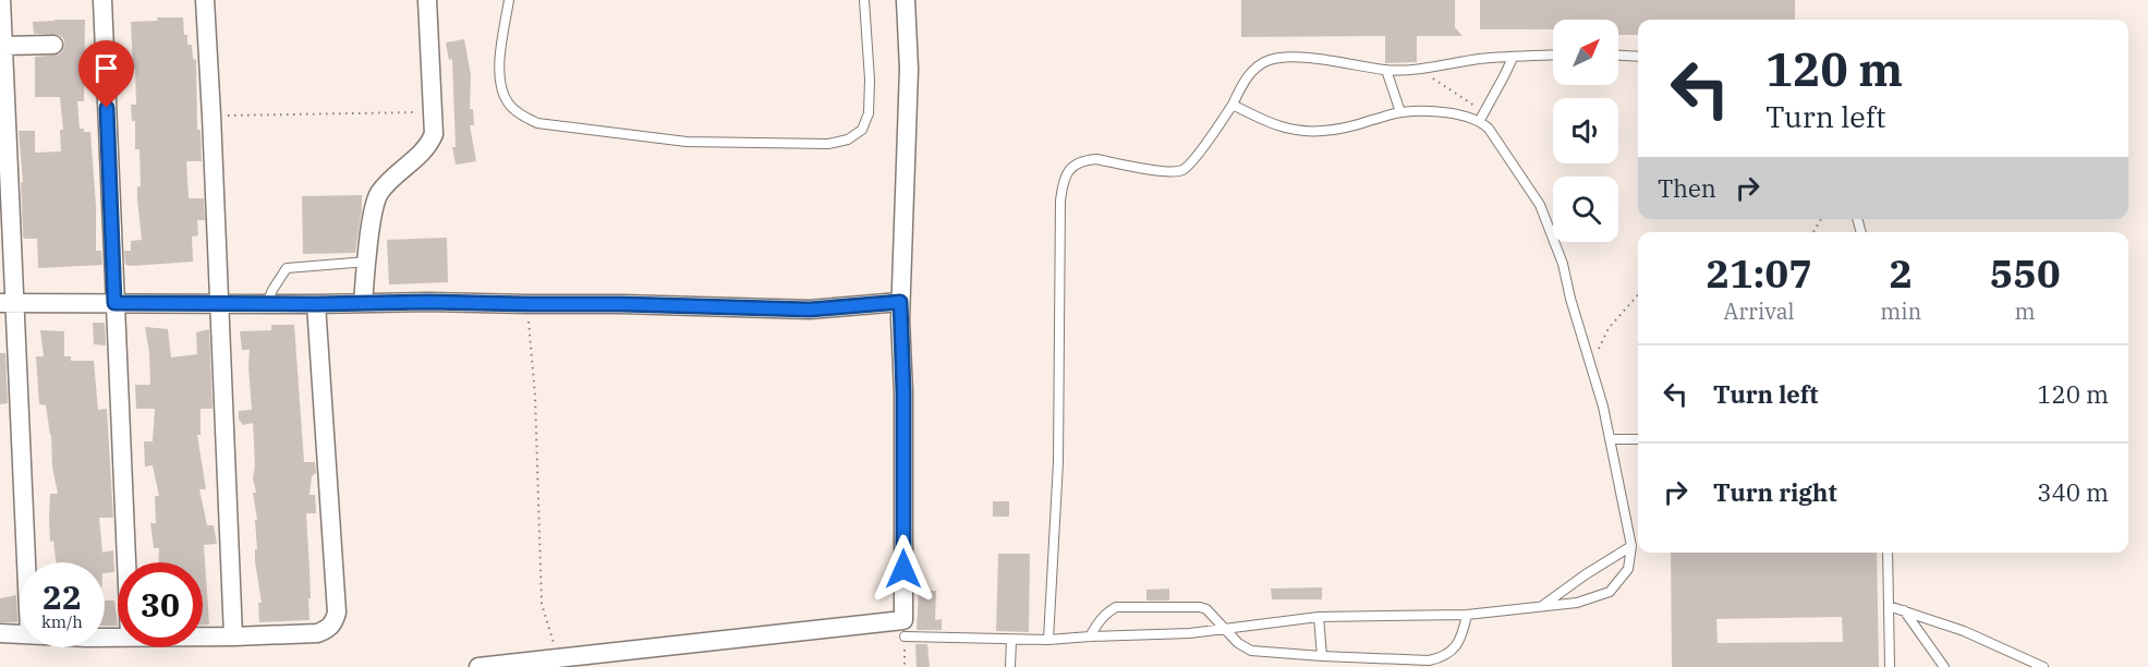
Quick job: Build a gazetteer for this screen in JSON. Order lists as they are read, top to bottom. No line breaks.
{"north":"top right","page":{"turn":["120 m","Turn left"],"then":"Then","eta":["21:07","Arrival","2","min","550","m"],"list":[{"name":"Turn left","value":"120 m"},{"name":"Turn right","value":"340 m"}],"speed":"22 km/h","limit":"30"}}
